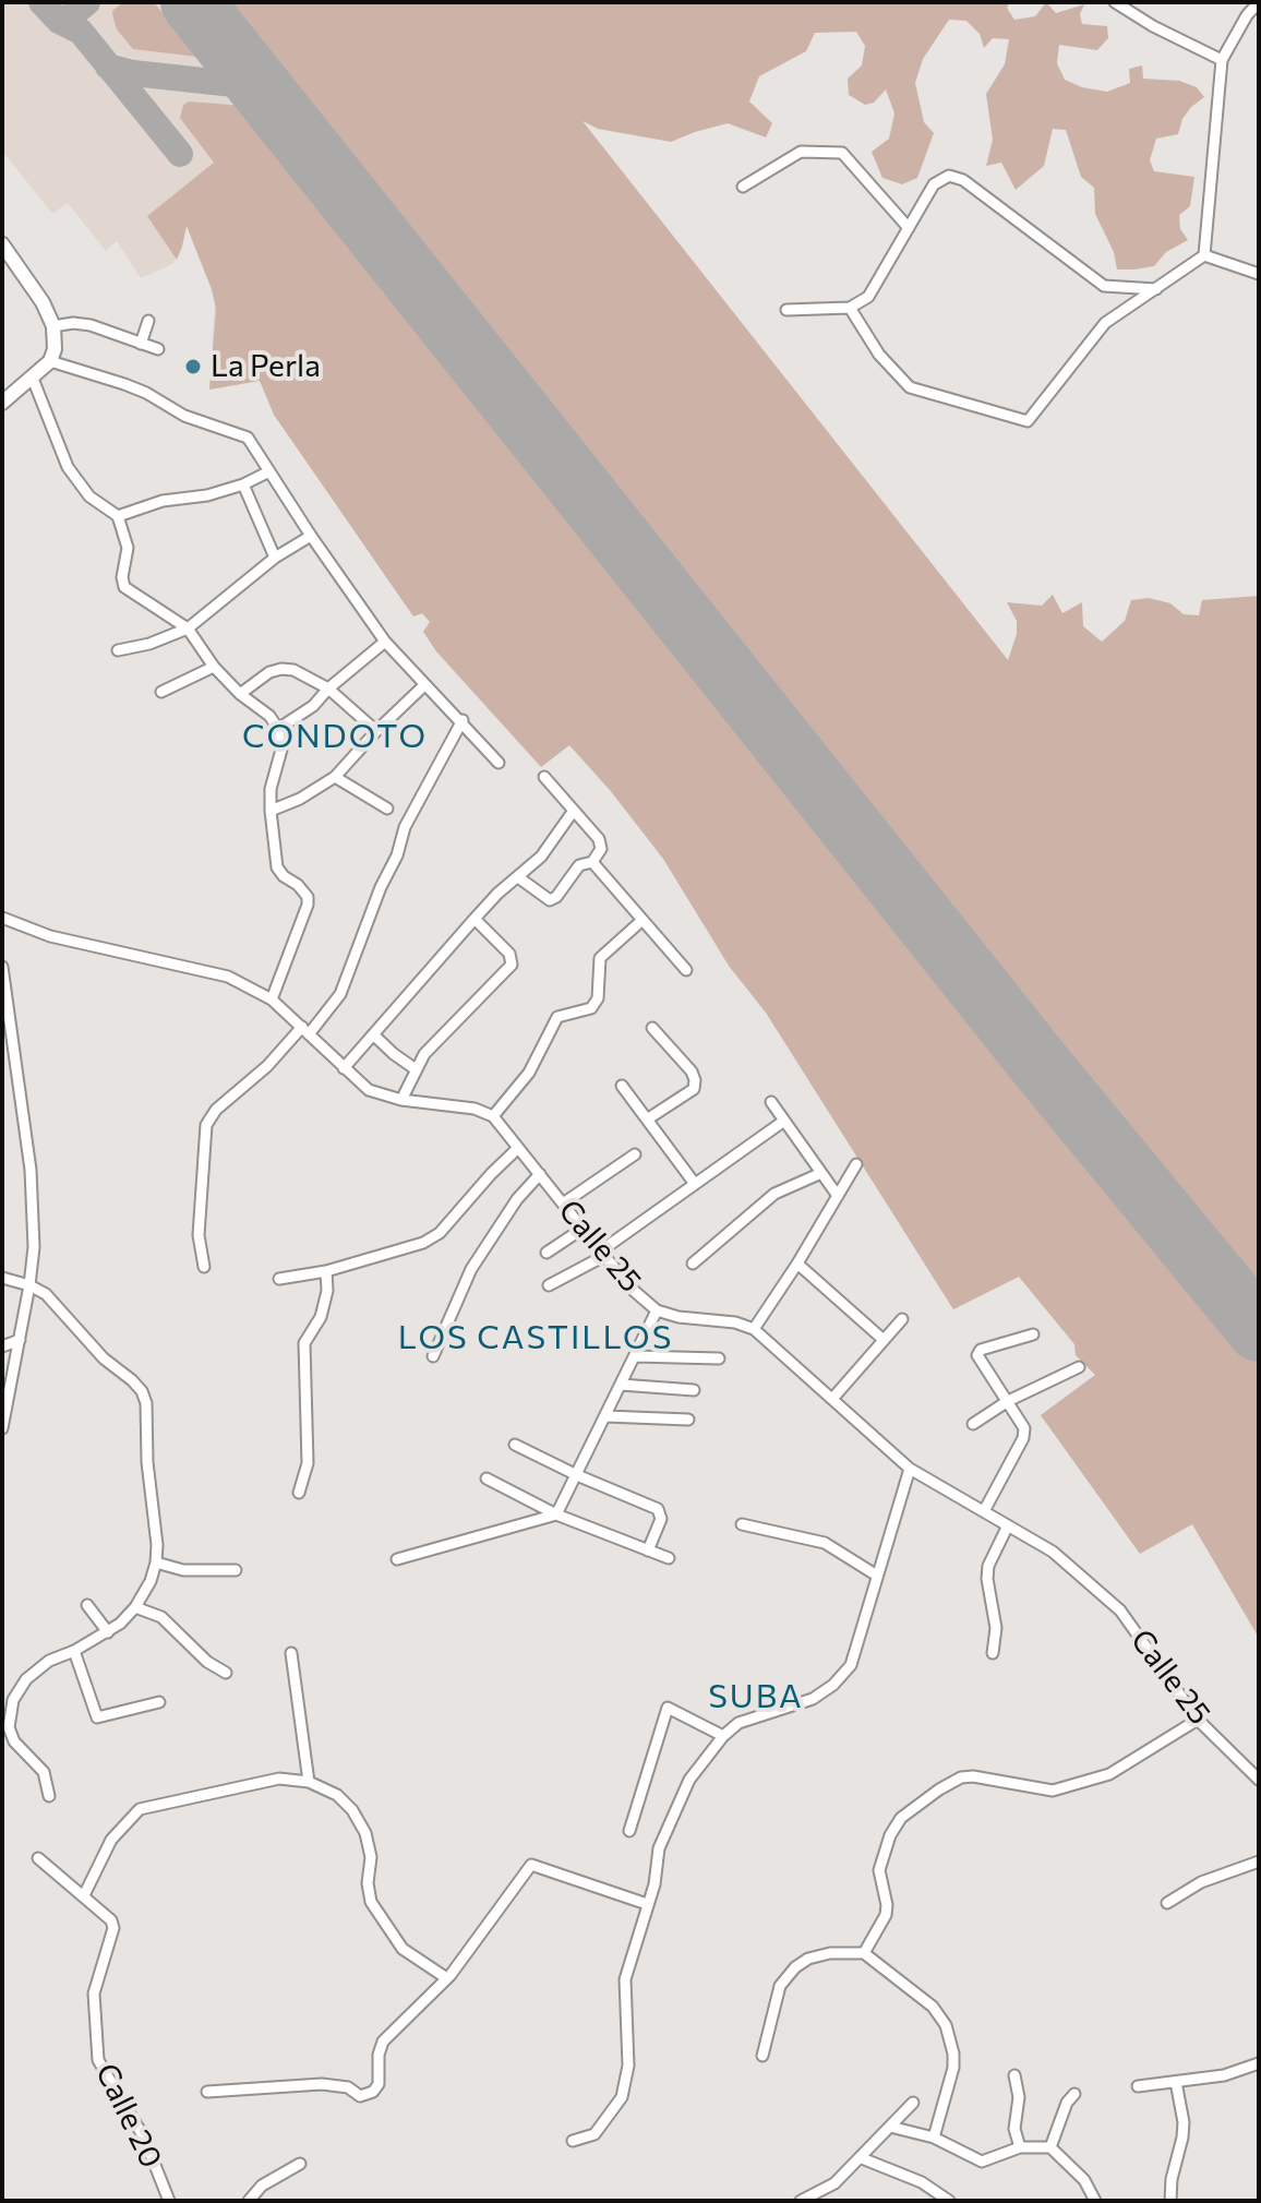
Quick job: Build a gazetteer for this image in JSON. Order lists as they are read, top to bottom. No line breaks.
{"streets":{"street":["Calle 25","Calle 20"]},"districts":["CONDOTO","LOS CASTILLOS","SUBA"],"places":["La Perla"]}
